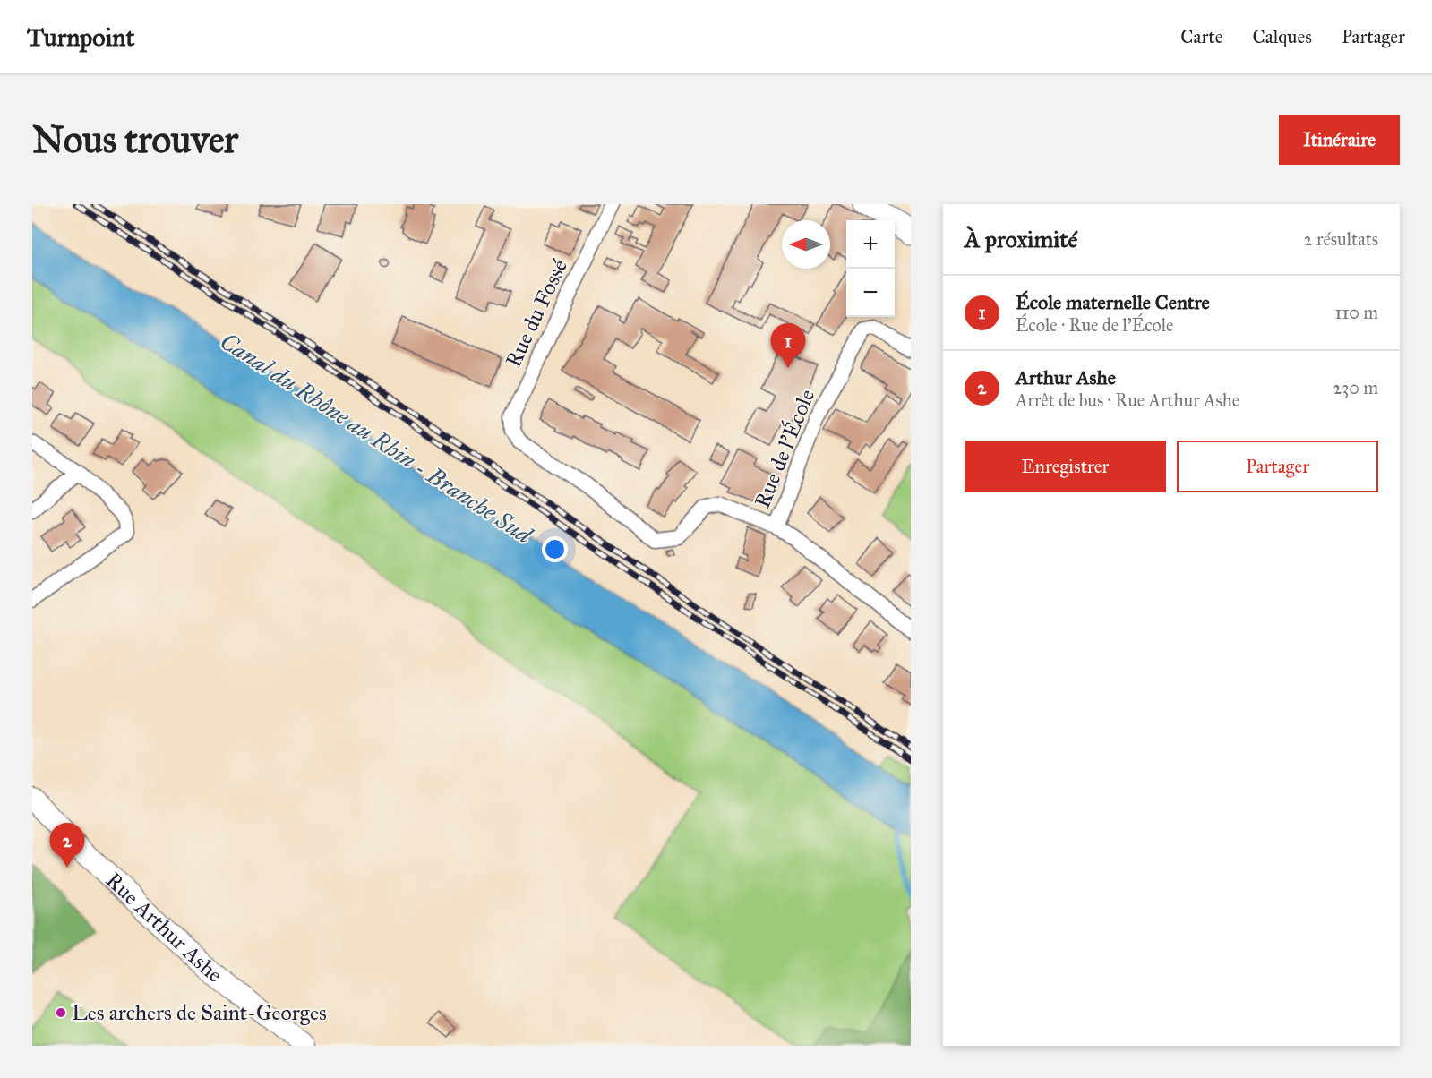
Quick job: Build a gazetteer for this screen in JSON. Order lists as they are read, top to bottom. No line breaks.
{"streets":{"main road":["Rue Arthur Ashe"],"street":["Rue du Fossé","Rue de l'École"]},"crossings":[["Rue du Fossé","Rue de l'École"]],"water":["Canal du Rhône au Rhin - Branche Sud"],"places":["Les archers de Saint-Georges"],"north":"left","page":{"header":"Turnpoint","nav":["Carte","Calques","Partager"],"buttons":["Itinéraire",["Enregistrer","Partager"]],"title":"Nous trouver","heading":["À proximité","2 résultats"],"map_buttons":["+","−"],"list":[{"mark":"1","name":"École maternelle Centre","note":"École · Rue de l'École","value":"110 m"},{"mark":"2","name":"Arthur Ashe","note":"Arrêt de bus · Rue Arthur Ashe","value":"230 m"}],"pins":["1","2"]}}
